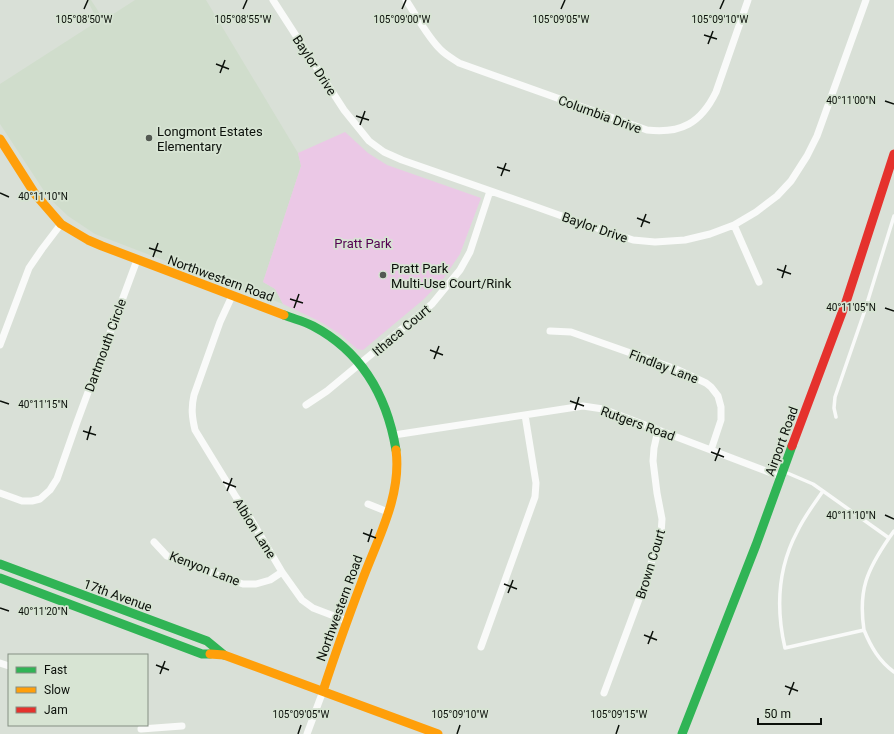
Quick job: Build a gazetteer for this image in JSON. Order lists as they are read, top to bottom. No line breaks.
{"streets":{"main road":["Northwestern Road","Airport Road","17th Avenue"],"street":["Baylor Drive","Columbia Drive","Ithaca Court","Dartmouth Circle","Findlay Lane","Rutgers Road","Albion Lane","Brown Court","Kenyon Lane"]},"crossings":[["Baylor Drive","Ithaca Court"],["Northwestern Road","Ithaca Court"],["Northwestern Road","Dartmouth Circle"],["Northwestern Road","Rutgers Road"],["Northwestern Road","Albion Lane"],["Northwestern Road","17th Avenue"],["Findlay Lane","Rutgers Road"],["Rutgers Road","Airport Road"],["Rutgers Road","Brown Court"],["Albion Lane","Kenyon Lane"]],"parks":["Pratt Park"],"places":["Longmont Estates Elementary","Pratt Park Multi-Use Court/Rink"],"legend":["Fast","Slow","Jam"],"scale_bar":"50 m","coordinates":["105°08'50\"W","105°08'55\"W","105°09'00\"W","105°09'05\"W","105°09'10\"W","40°11'00\"N","40°11'10\"N","40°11'05\"N","40°11'15\"N","40°11'20\"N","105°09'15\"W"]}
